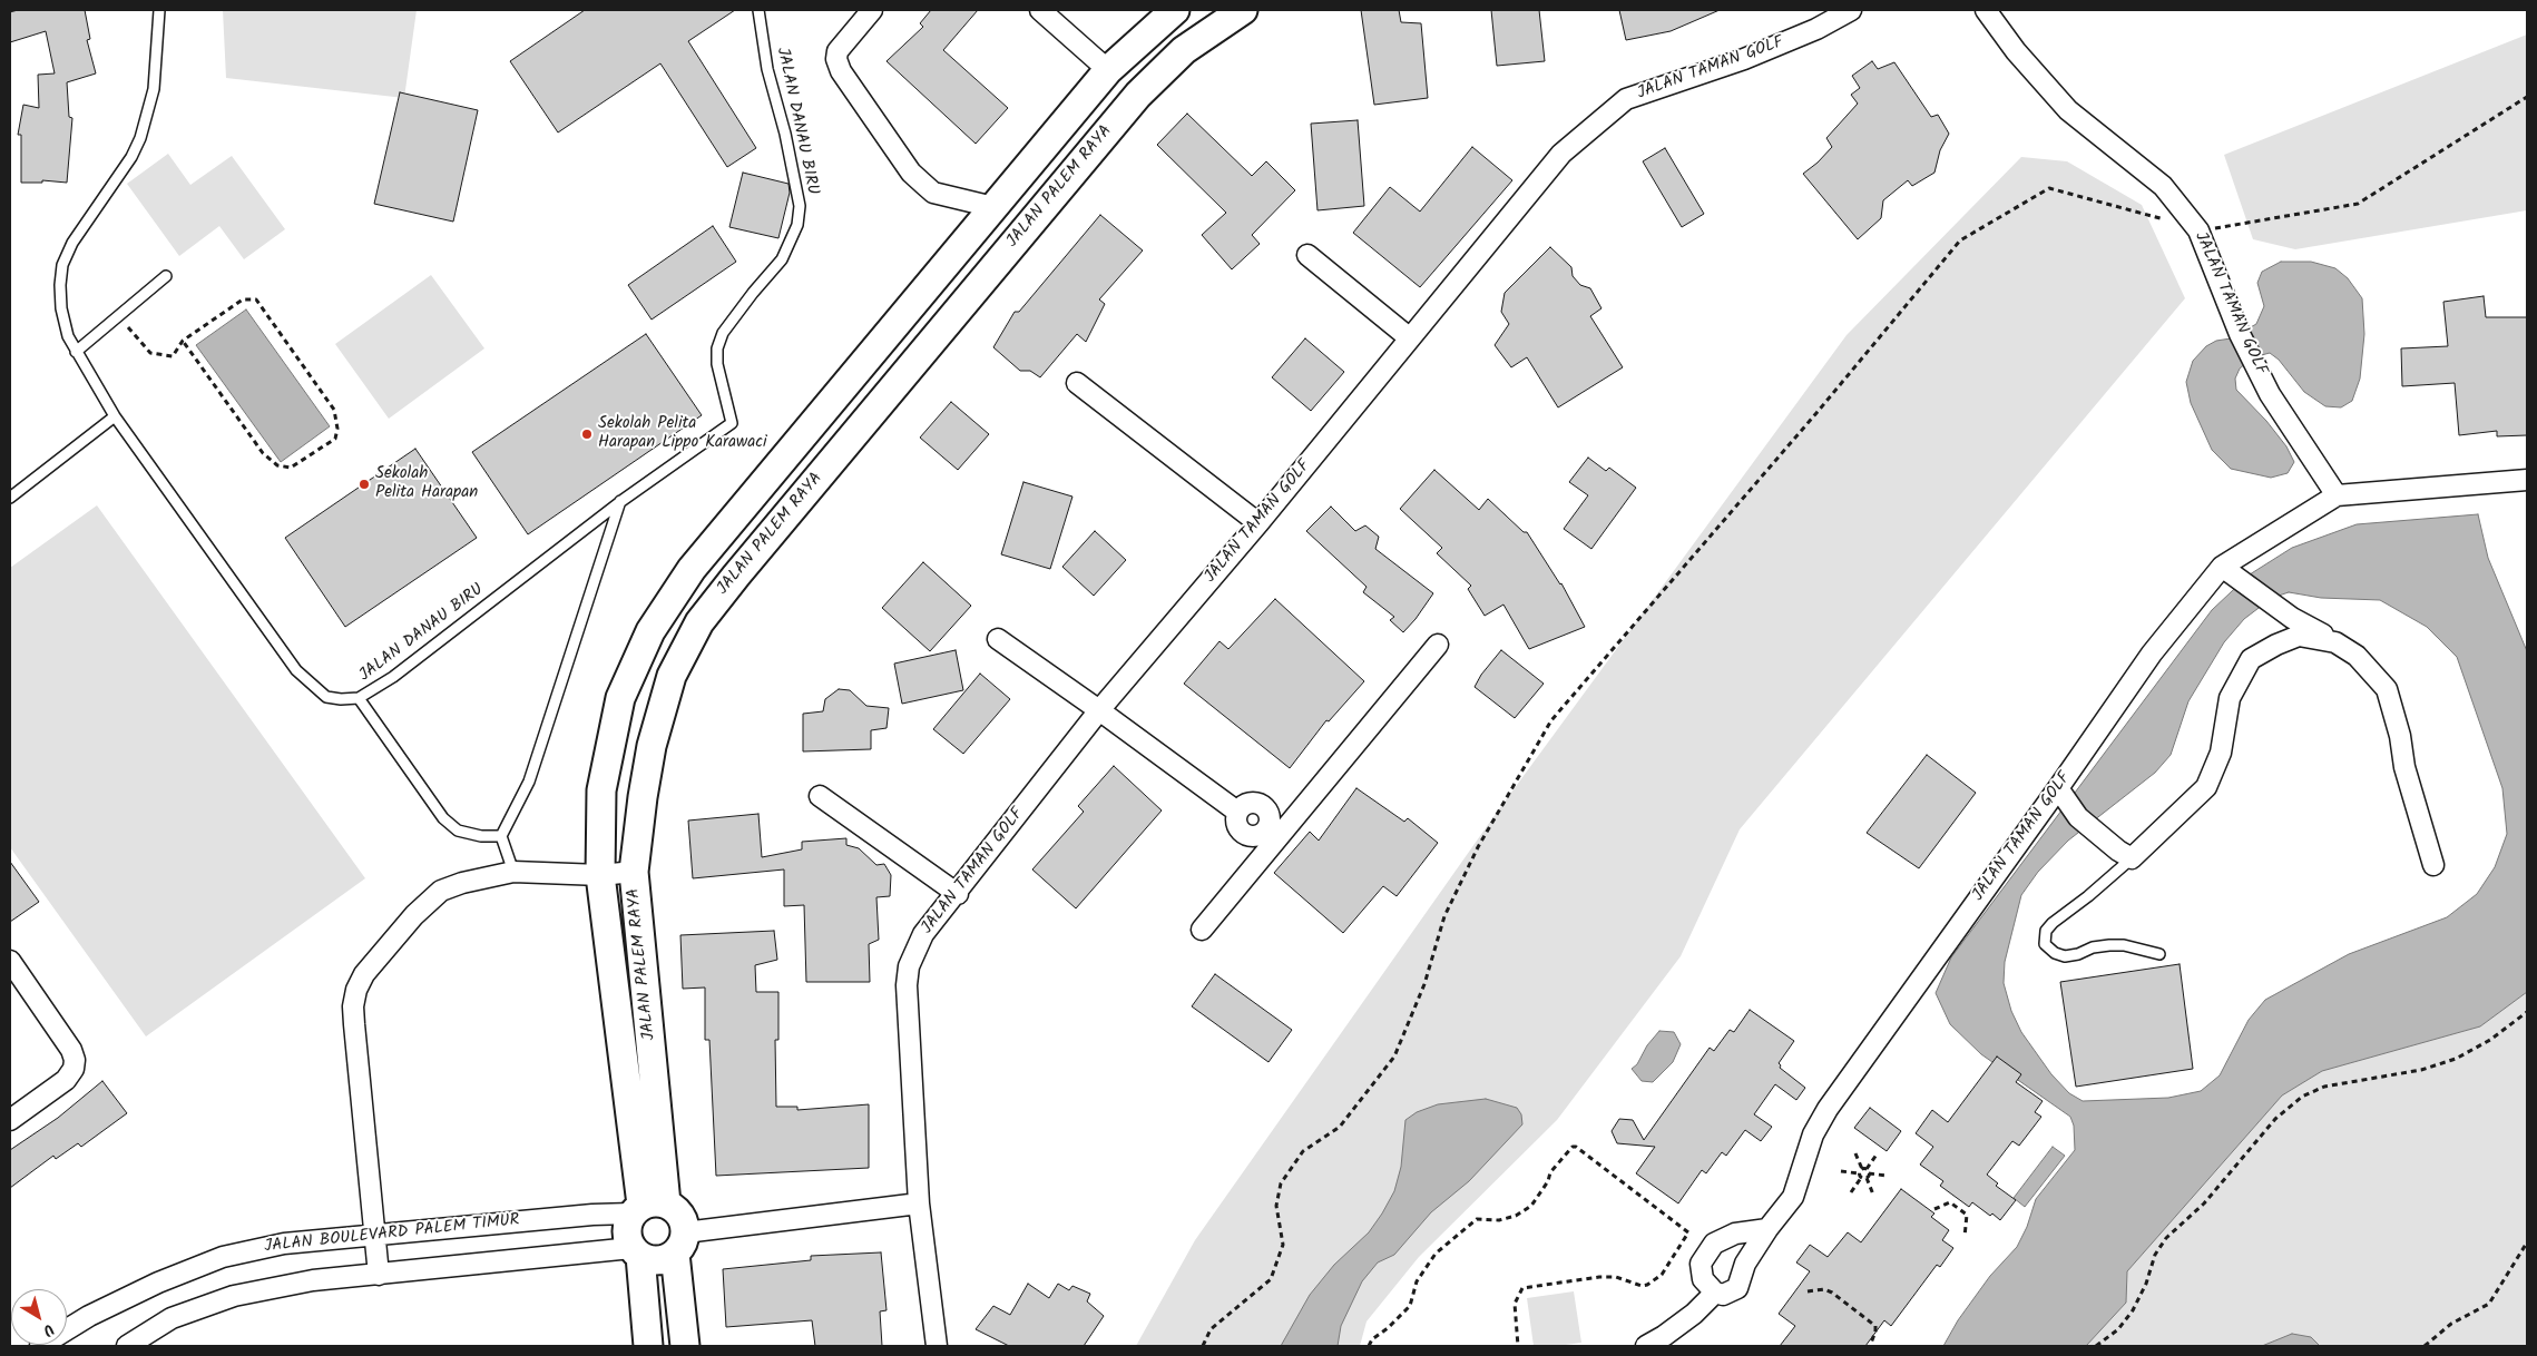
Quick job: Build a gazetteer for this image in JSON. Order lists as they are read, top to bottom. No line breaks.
{"streets":{"street":["JALAN TAMAN GOLF","JALAN PALEM RAYA","JALAN BOULEVARD PALEM TIMUR"],"lane":["JALAN DANAU BIRU"]},"crossings":[["JALAN PALEM RAYA","JALAN BOULEVARD PALEM TIMUR"]],"places":["Sekolah Pelita Harapan Lippo Karawaci","Sekolah Pelita Harapan"],"north":"bottom right"}
